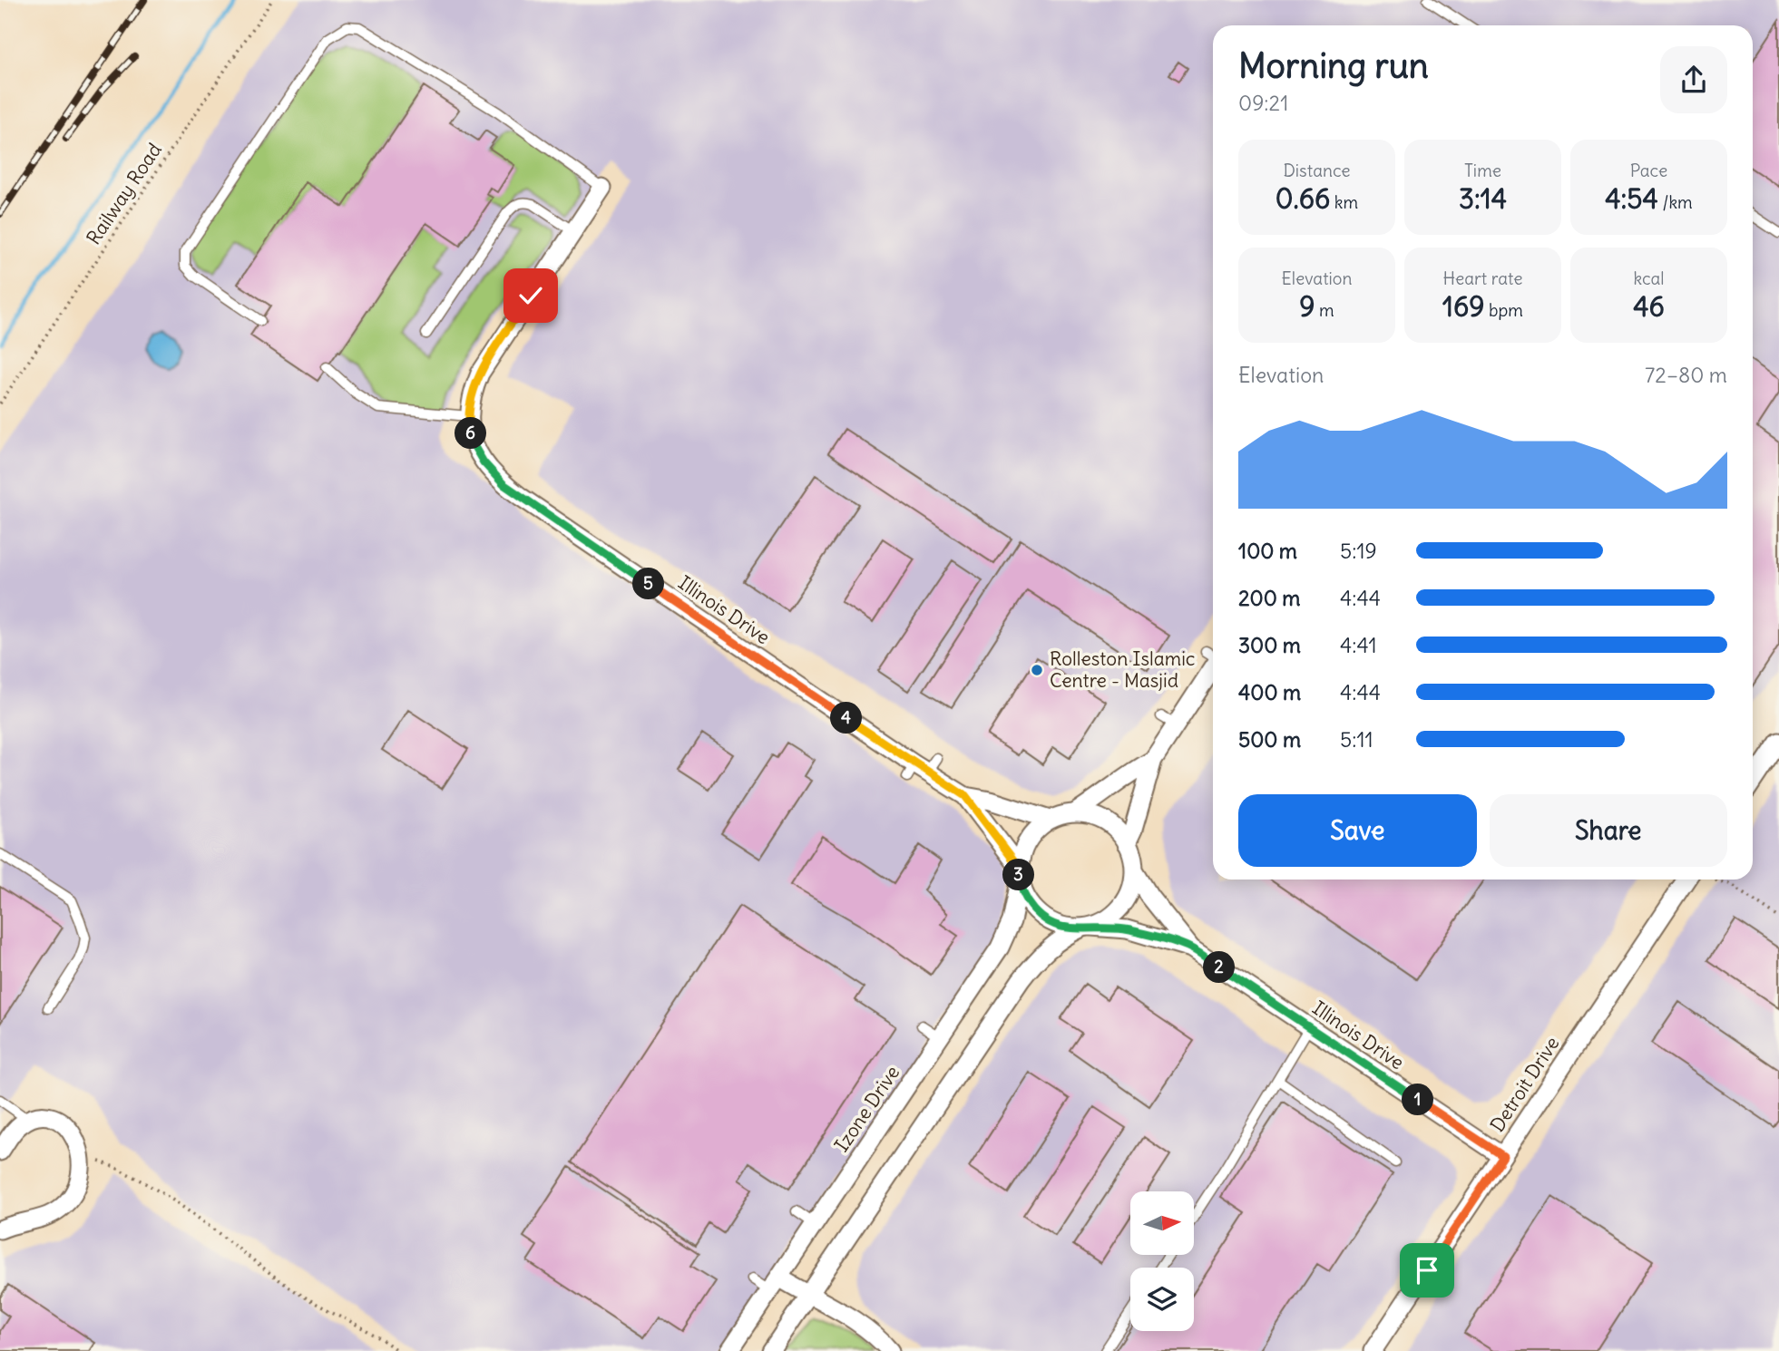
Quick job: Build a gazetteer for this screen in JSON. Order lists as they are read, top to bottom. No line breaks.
{"streets":{"street":["Illinois Drive","Detroit Drive","Izone Drive"],"path":["Railway Road"]},"crossings":[["Illinois Drive","Detroit Drive"],["Illinois Drive","Izone Drive"]],"places":["Rolleston Islamic Centre - Masjid"],"north":"right","page":{"heading":["Morning run","09:21"],"stats":[["Distance","0.66 km"],["Time","3:14"],["Pace","4:54 /km"],["Elevation","9 m"],["Heart rate","169 bpm"],["kcal","46"]],"chart":["Elevation","72–80 m"],"pins":["6","5","4","3","2","1"],"list":[{"name":"100 m","note":"5:19"},{"name":"200 m","note":"4:44"},{"name":"300 m","note":"4:41"},{"name":"400 m","note":"4:44"},{"name":"500 m","note":"5:11"}],"buttons":["Save","Share"]}}
